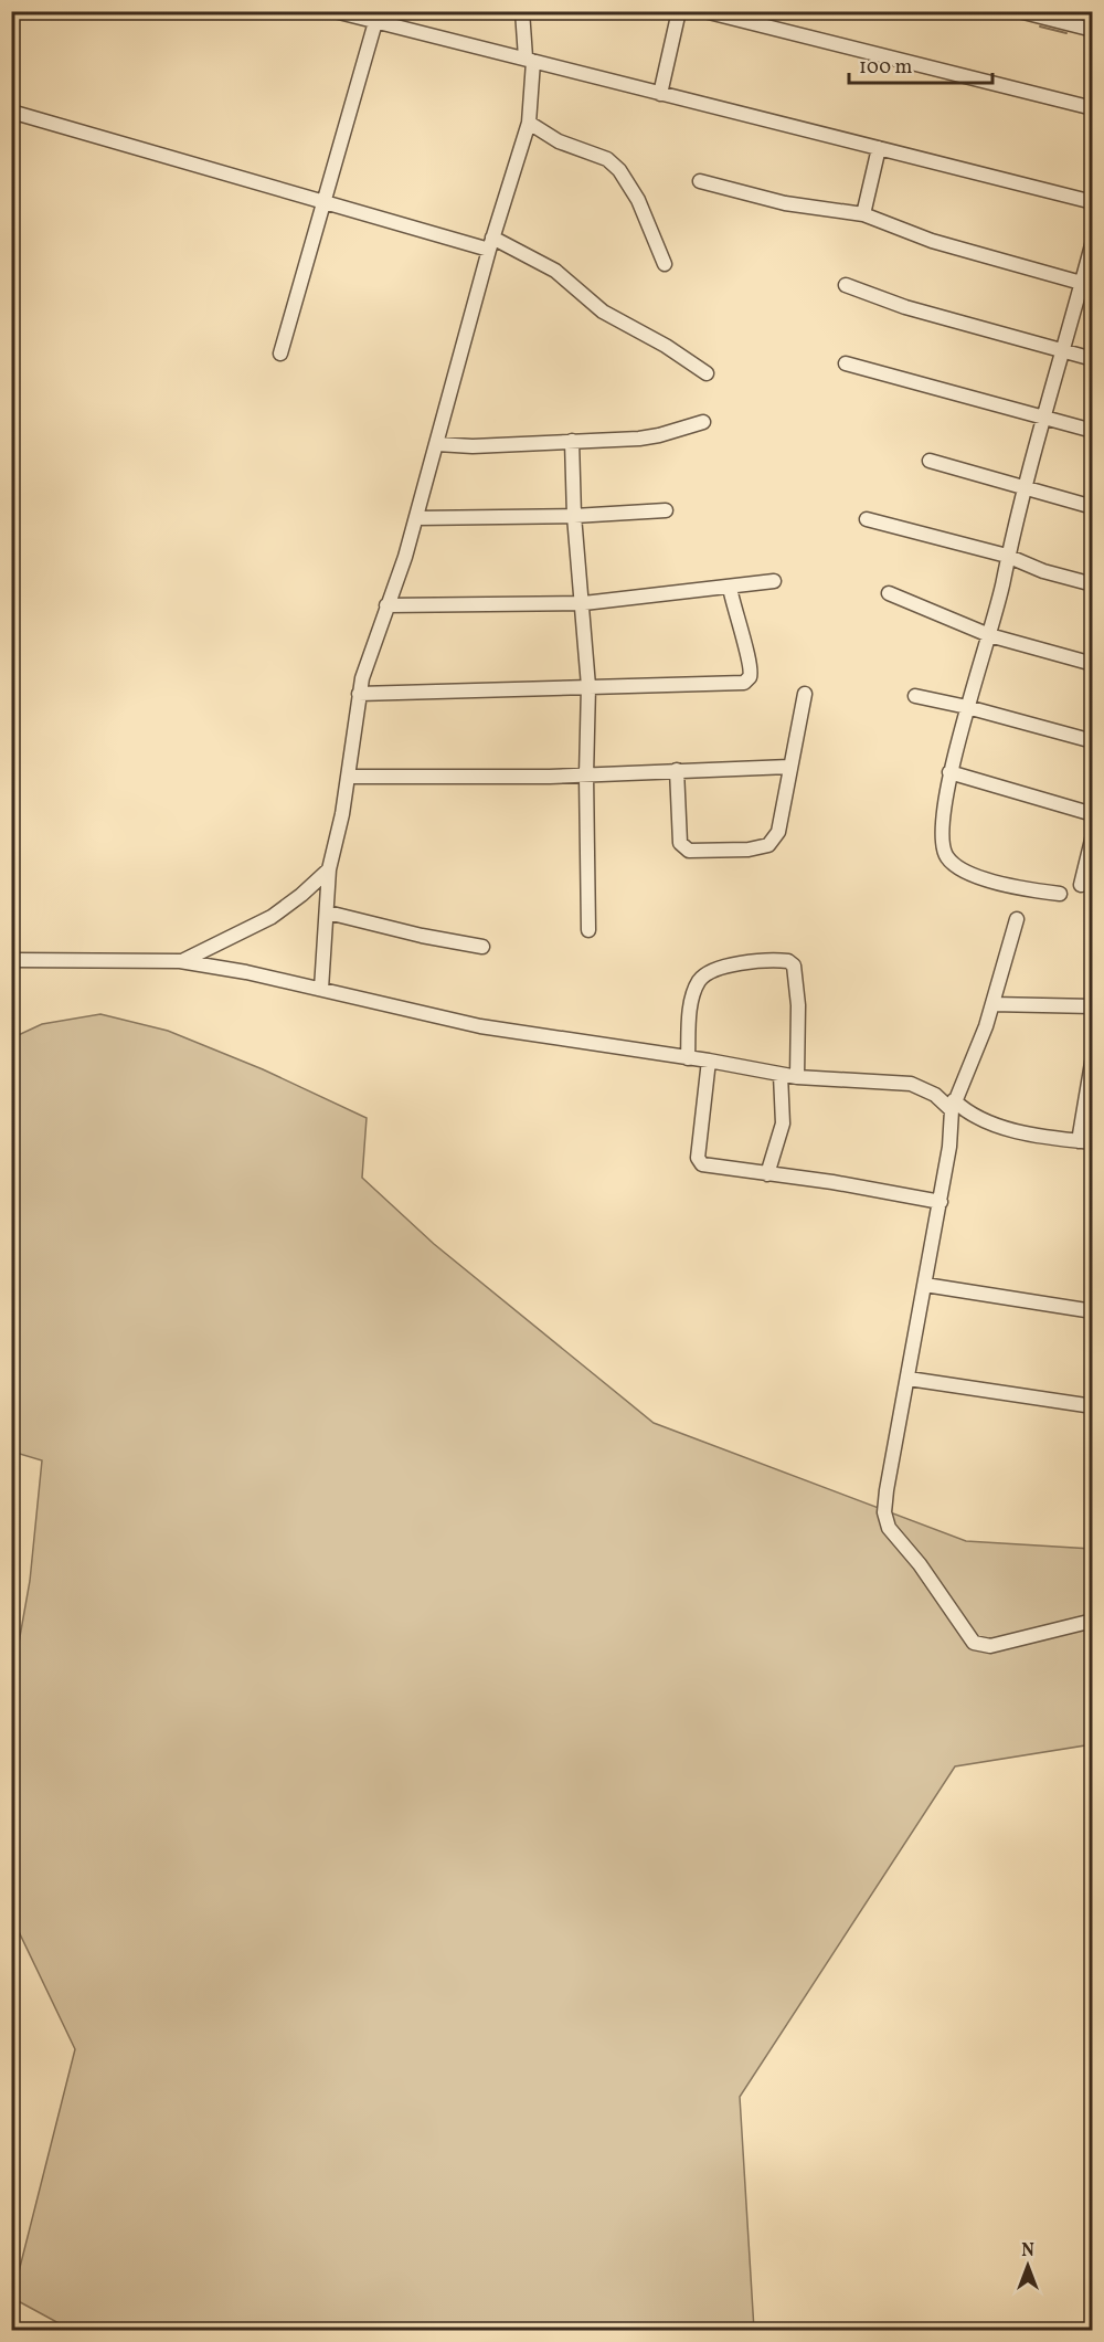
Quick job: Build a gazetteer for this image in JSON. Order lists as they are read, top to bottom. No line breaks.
{"scale_bar":"100 m","north":"top"}
